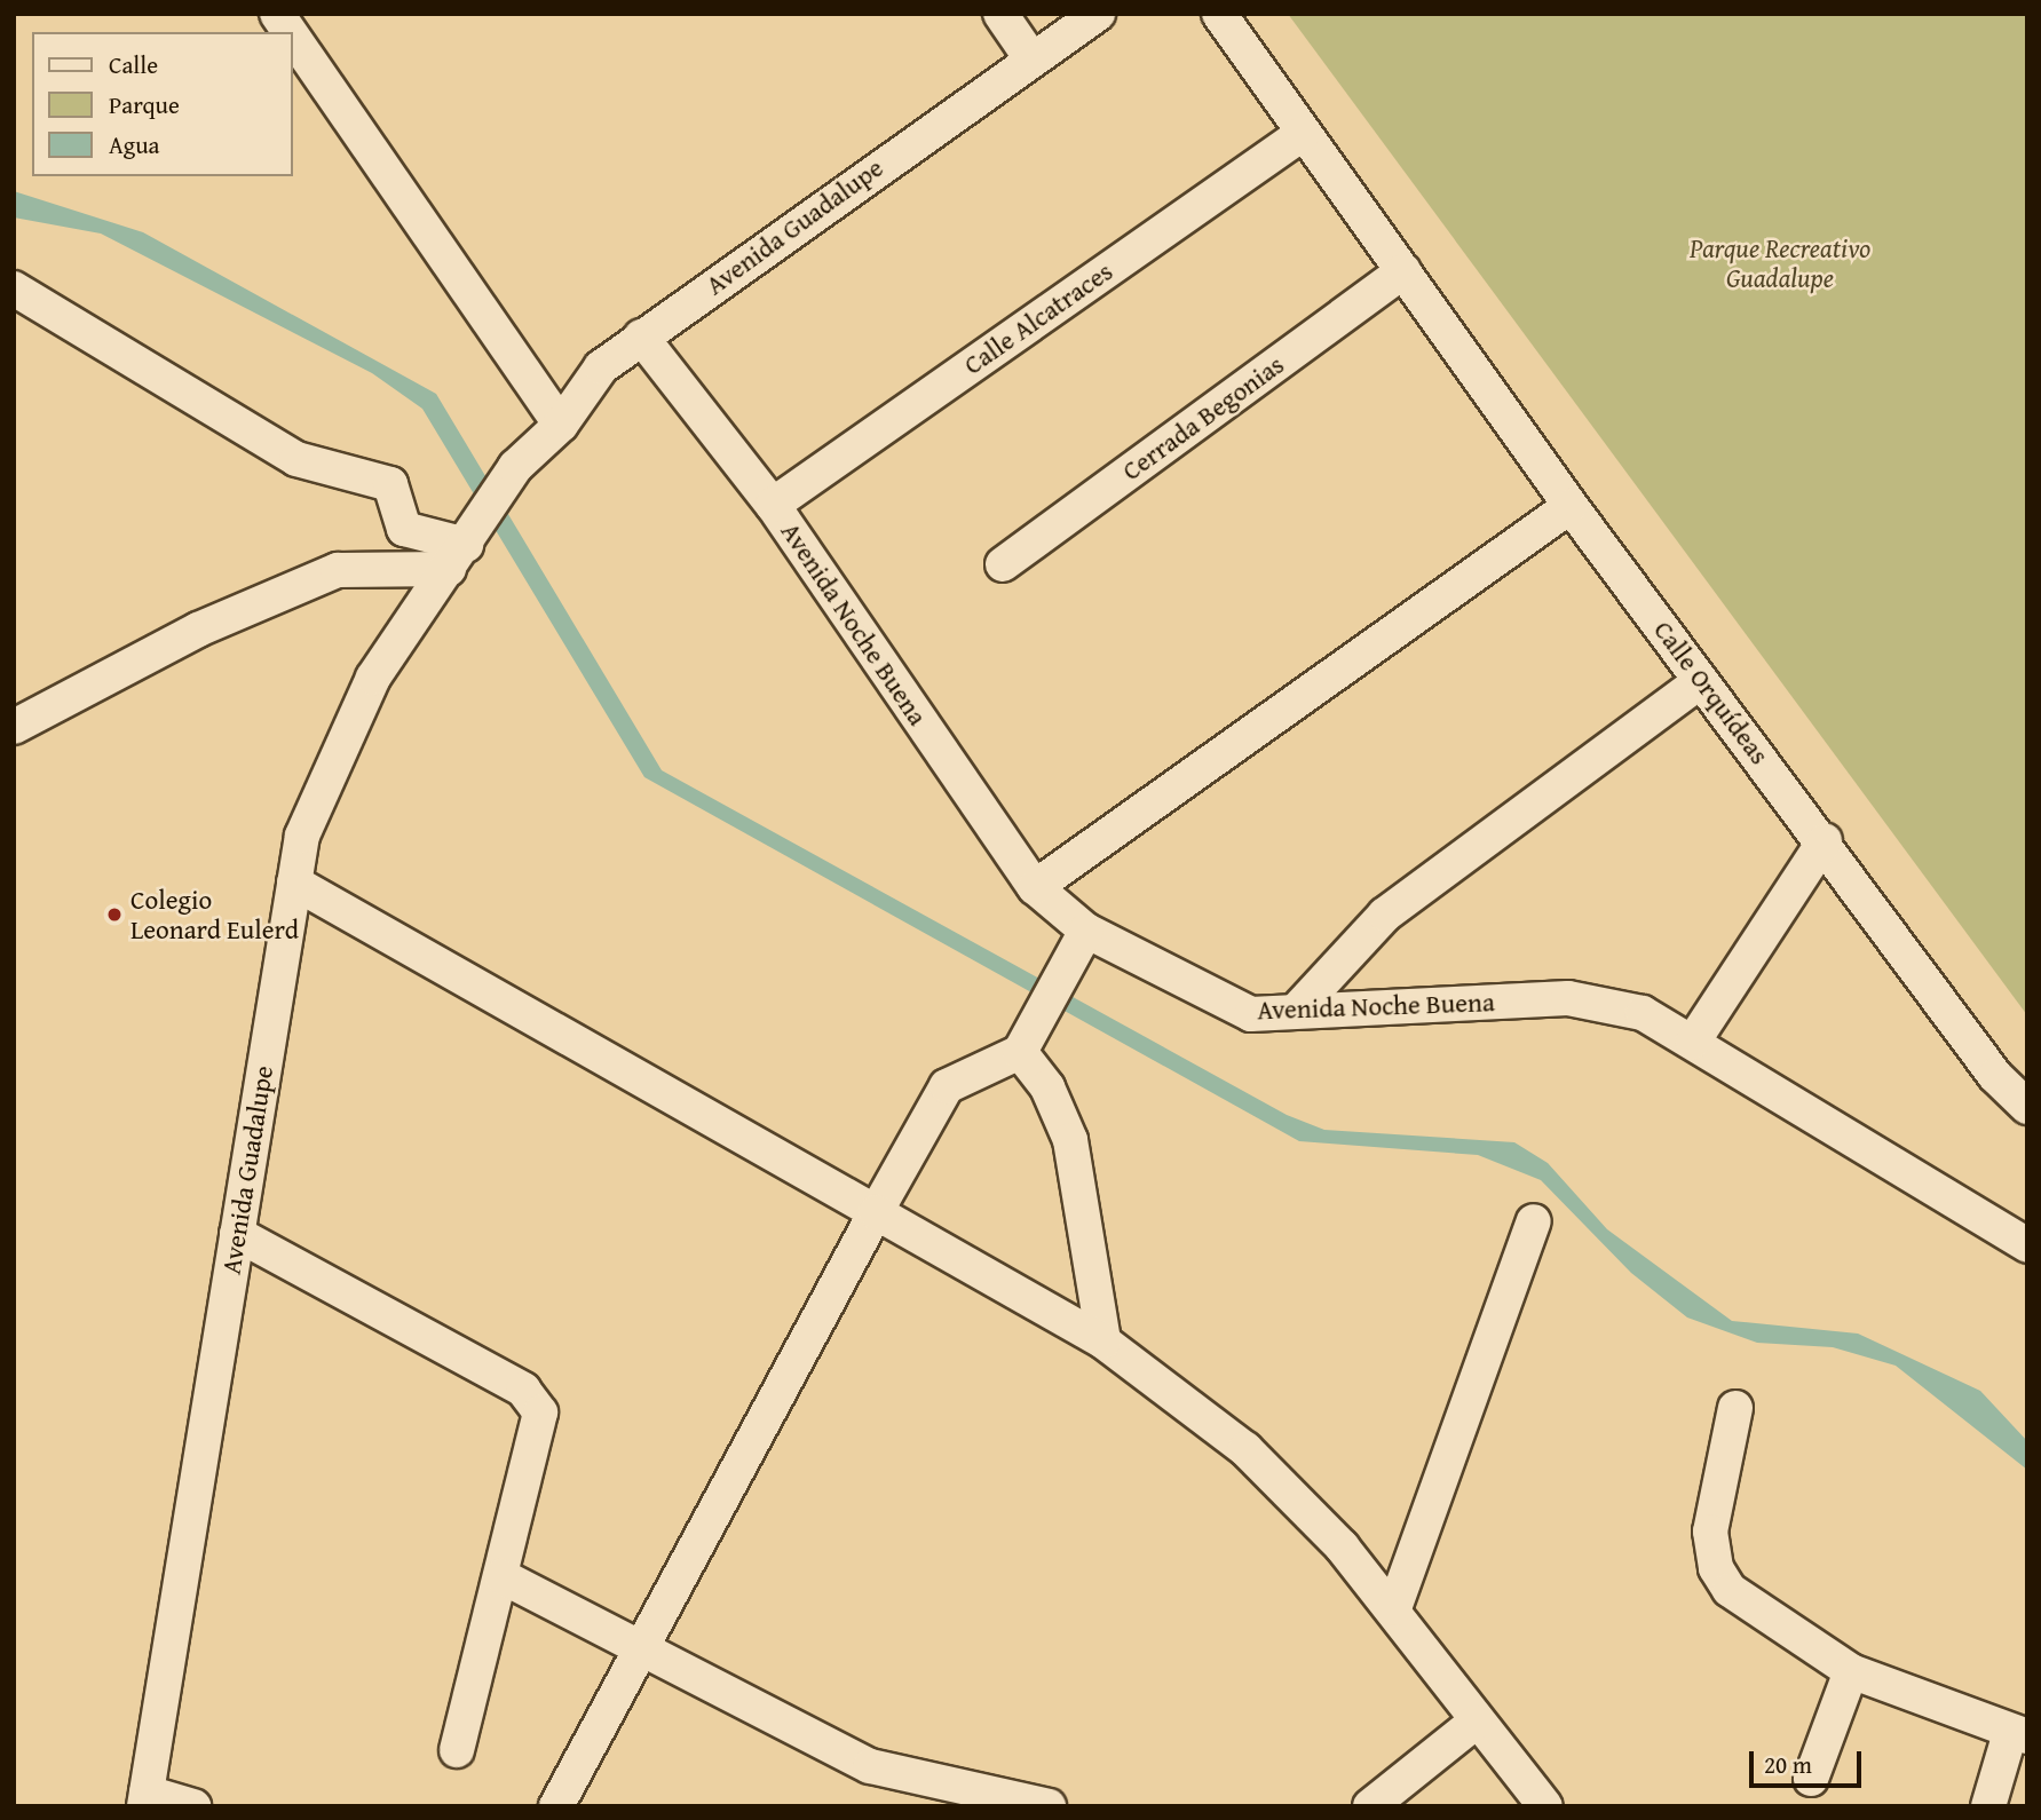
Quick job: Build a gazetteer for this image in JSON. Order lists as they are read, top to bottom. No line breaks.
{"streets":{"street":["Avenida Guadalupe","Calle Alcatraces","Cerrada Begonias","Avenida Noche Buena","Calle Orquídeas"]},"crossings":[["Avenida Guadalupe","Avenida Noche Buena"],["Calle Alcatraces","Avenida Noche Buena"],["Calle Alcatraces","Calle Orquídeas"],["Cerrada Begonias","Calle Orquídeas"]],"parks":["Parque Recreativo Guadalupe"],"places":["Colegio Leonard Eulerd"],"legend":["Calle","Parque","Agua"],"scale_bar":"20 m"}
